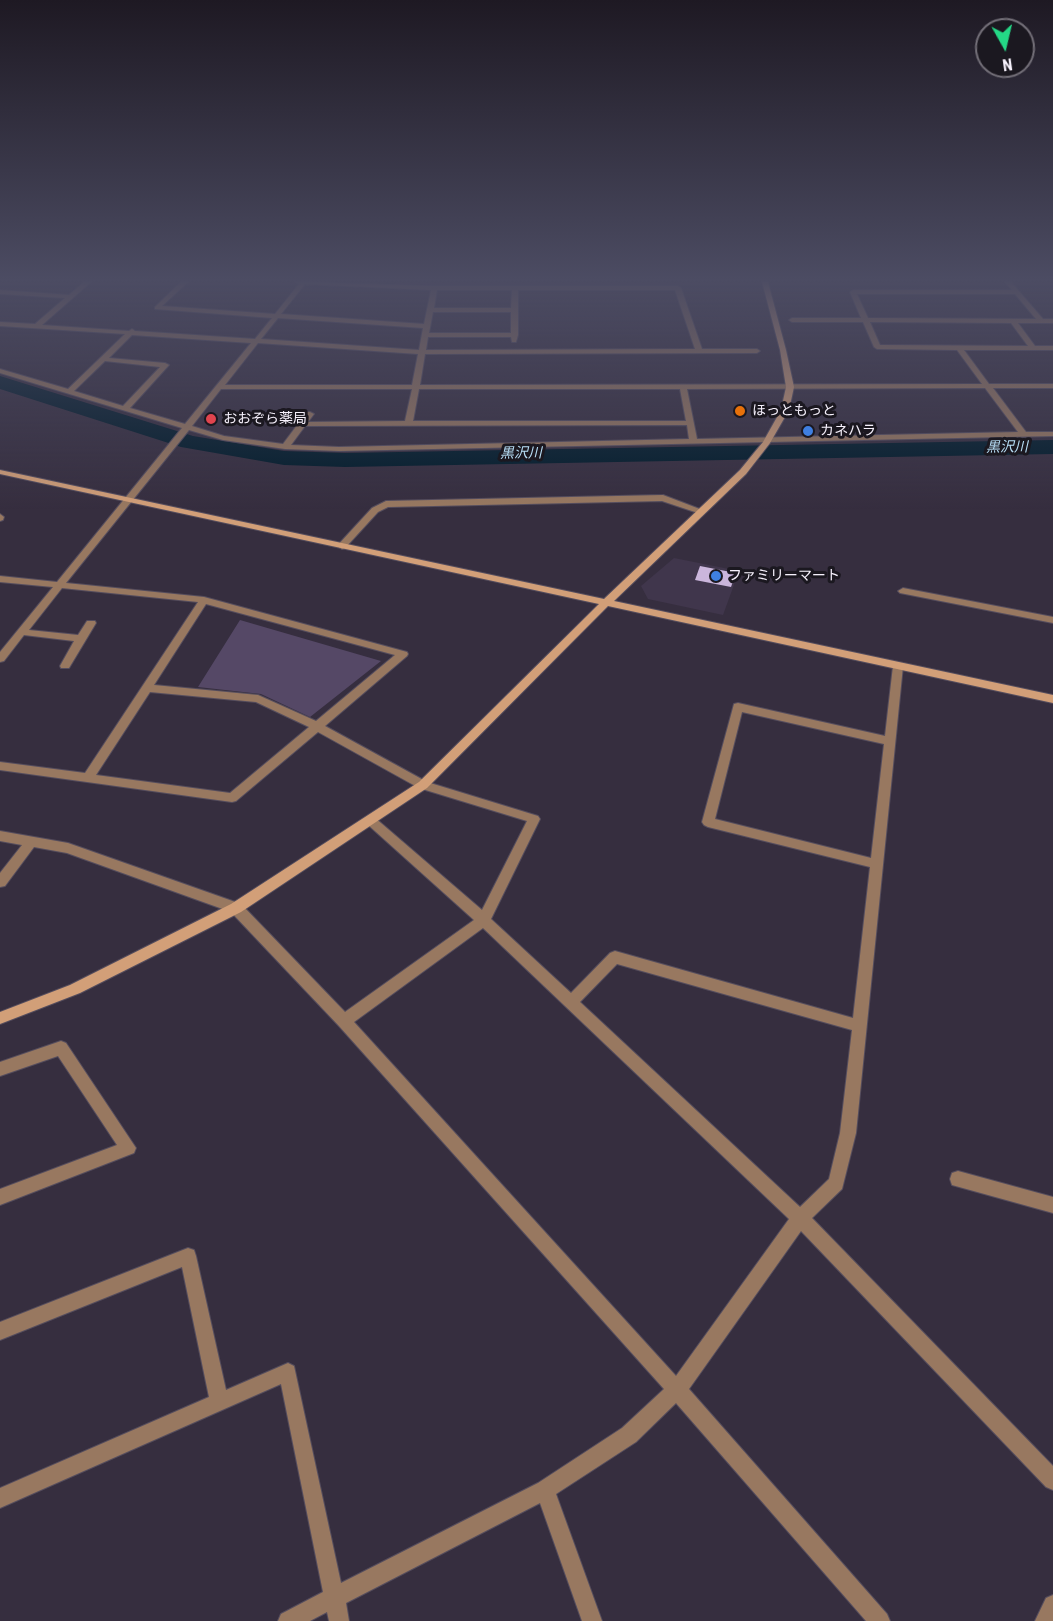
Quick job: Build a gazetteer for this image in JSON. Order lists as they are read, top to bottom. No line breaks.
{"water":["黒沢川"],"places":["ほっともっと","おおぞら薬局","カネハラ","ファミリーマート"],"north":"bottom"}
